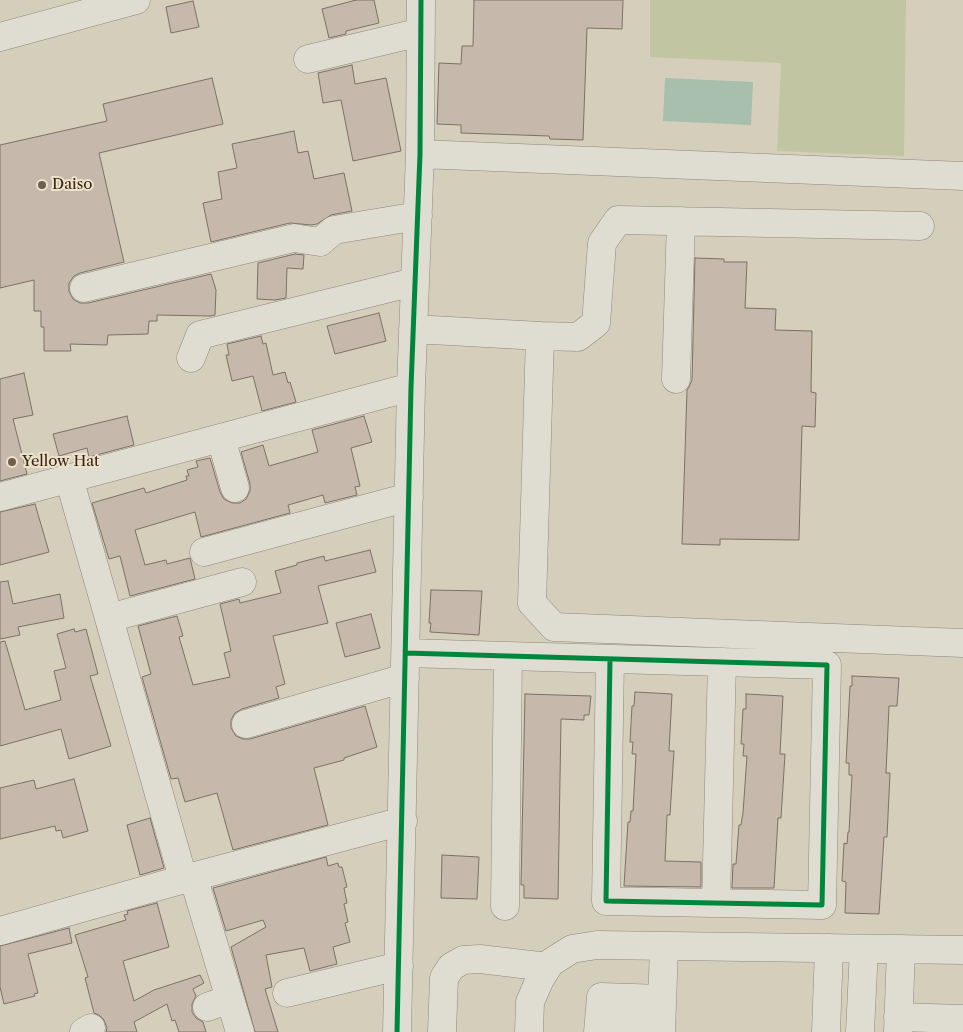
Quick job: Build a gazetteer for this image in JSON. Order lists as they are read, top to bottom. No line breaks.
{"places":["Daiso","Yellow Hat"]}
